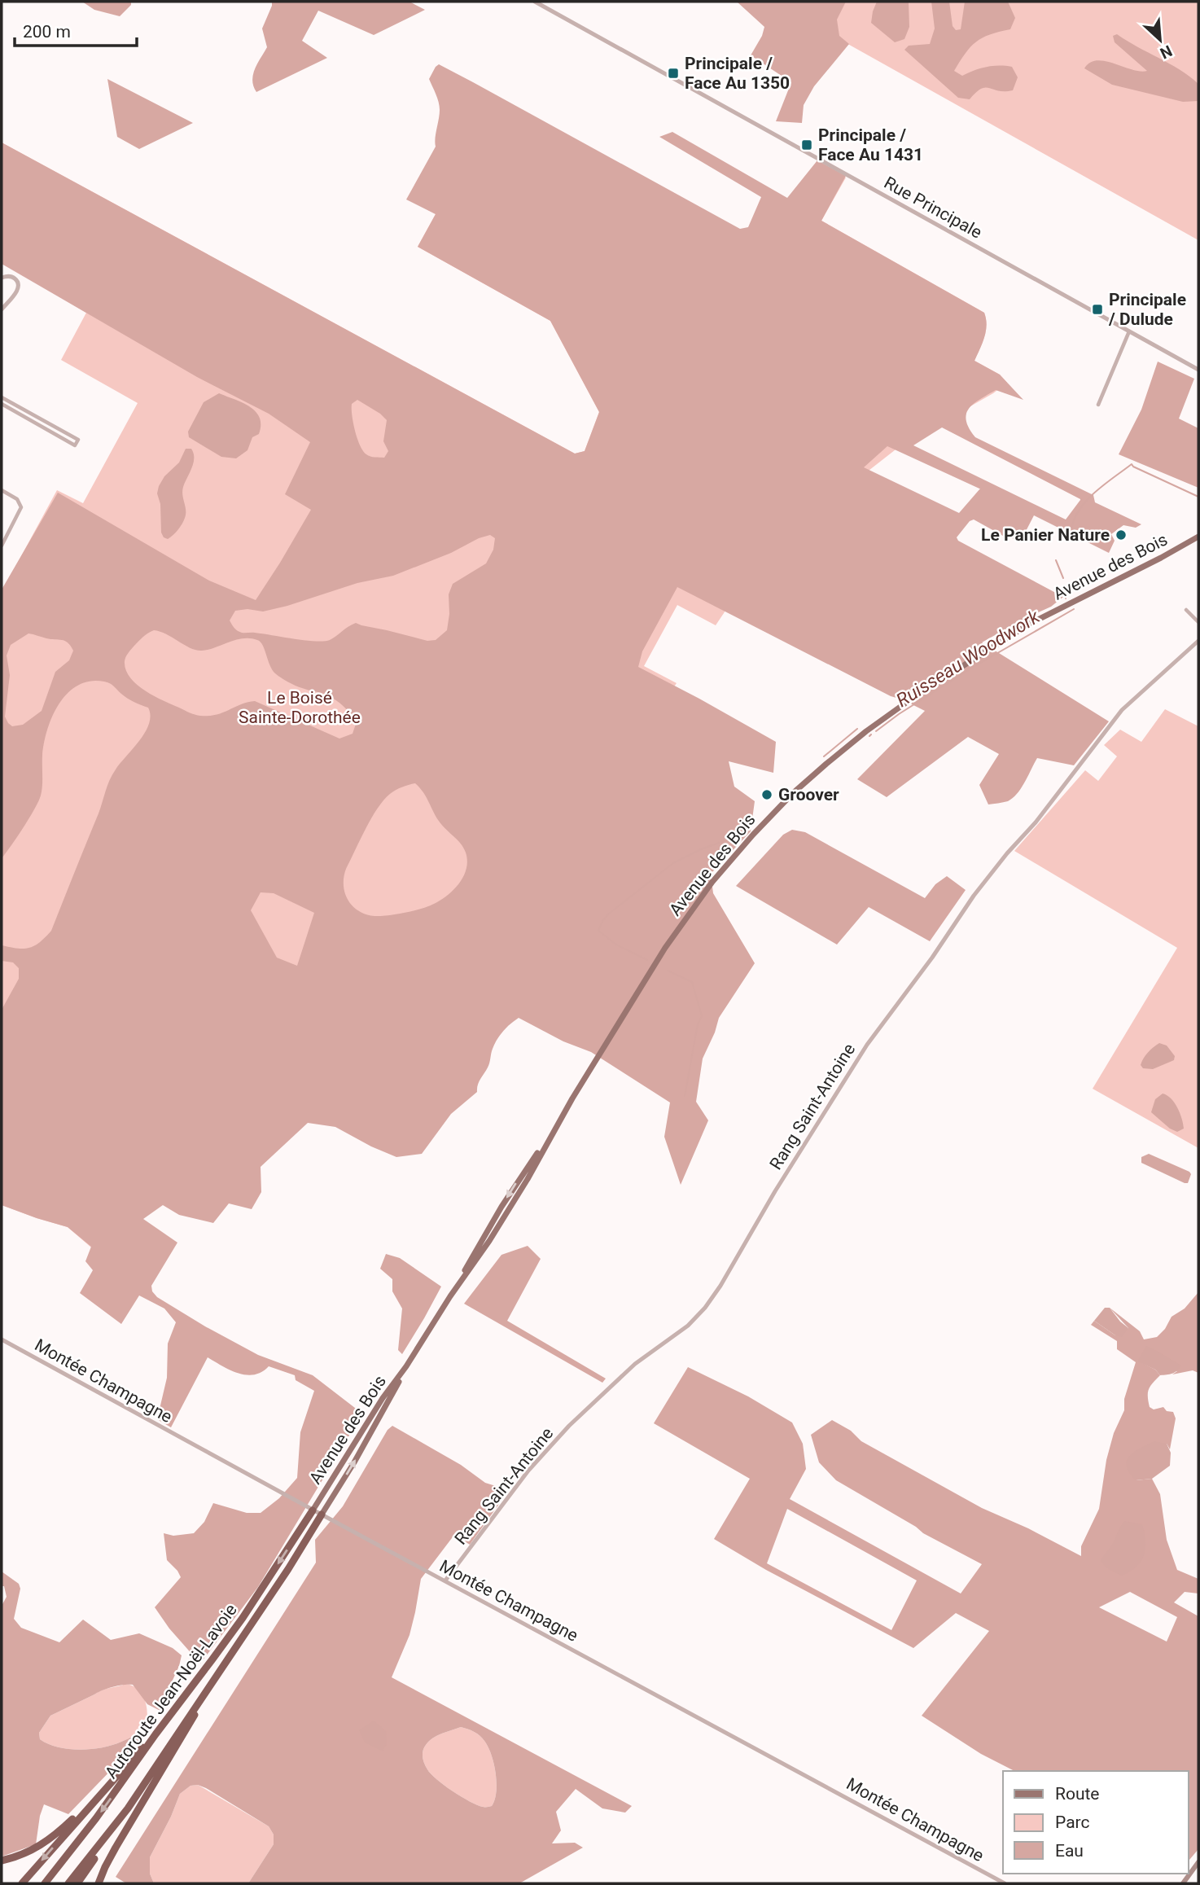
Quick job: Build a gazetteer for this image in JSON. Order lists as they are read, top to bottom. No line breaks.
{"streets":{"highway":["Autoroute Jean-Noël-Lavoie"],"main road":["Avenue des Bois"],"street":["Rue Principale","Rang Saint-Antoine","Montée Champagne"]},"crossings":[["Avenue des Bois","Montée Champagne"],["Avenue des Bois","Autoroute Jean-Noël-Lavoie"],["Rang Saint-Antoine","Montée Champagne"],["Montée Champagne","Autoroute Jean-Noël-Lavoie"]],"water":["Ruisseau Woodwork"],"parks":["Le Boisé Sainte-Dorothée"],"places":{"transit":["Principale / Face Au 1350","Principale / Face Au 1431","Principale / Dulude"],"other":["Le Panier Nature","Groover"]},"legend":["Route","Parc","Eau"],"scale_bar":"200 m","north":"bottom right"}
